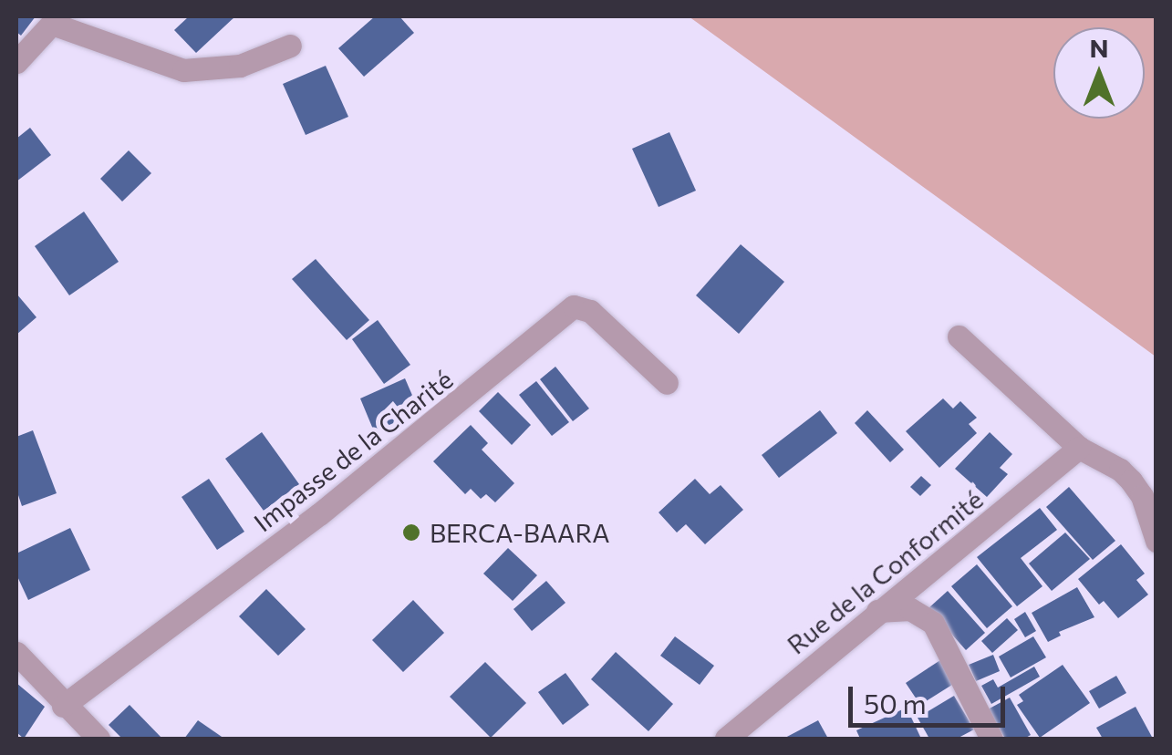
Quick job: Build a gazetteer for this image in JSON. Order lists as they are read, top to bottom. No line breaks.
{"streets":{"street":["Impasse de la Charité","Rue de la Conformité"]},"places":["BERCA-BAARA"],"scale_bar":"50 m","north":"top"}
